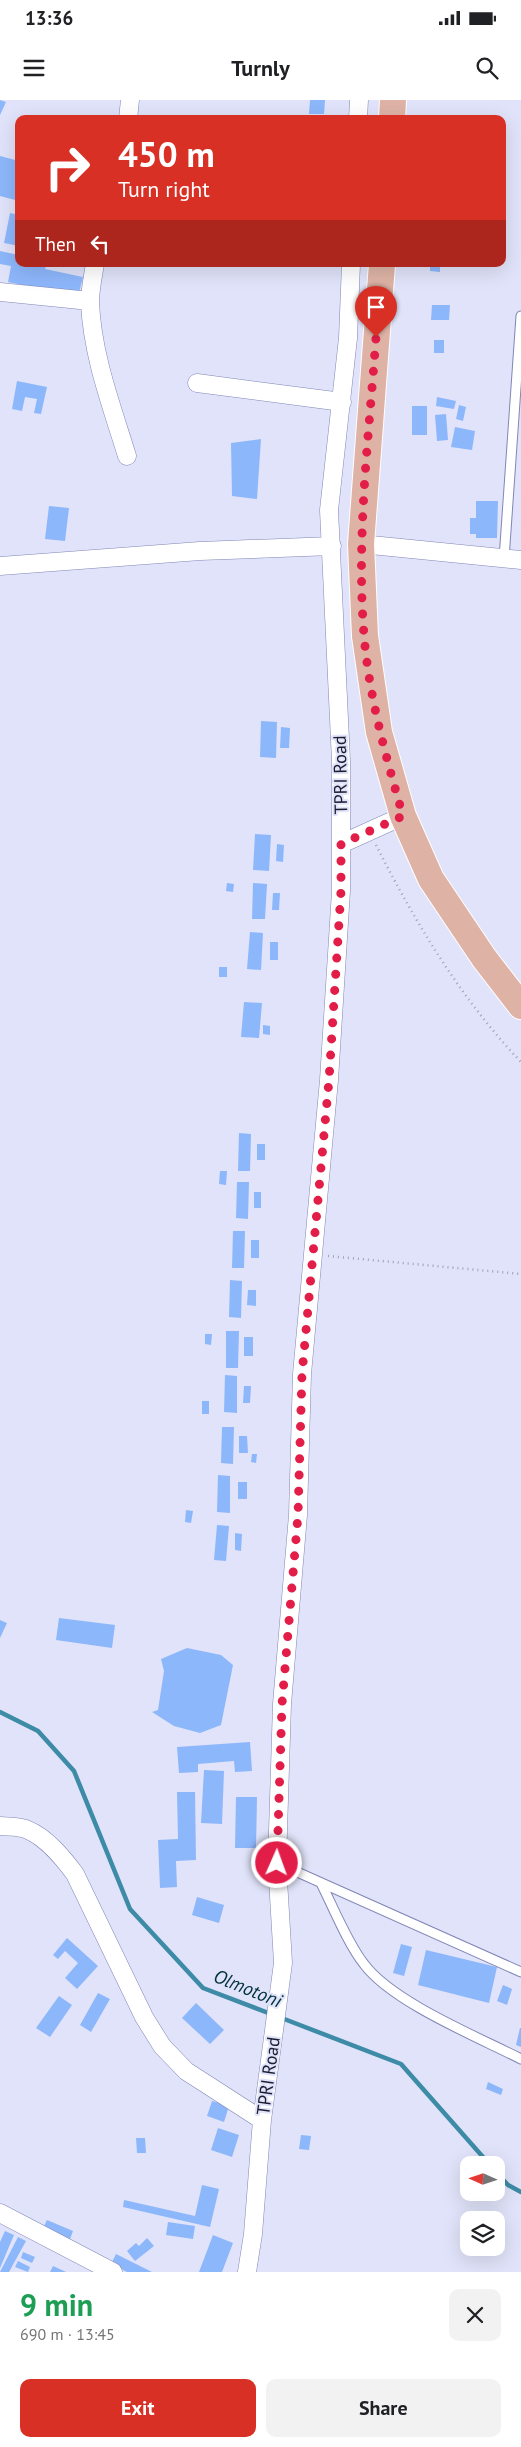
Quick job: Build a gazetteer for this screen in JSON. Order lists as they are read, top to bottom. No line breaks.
{"streets":{"street":["TPRI Road"]},"water":["Olmotoni"],"north":"left","page":{"status":"13:36","header":"Turnly","turn":["450 m","Turn right"],"then":"Then","heading":["9 min","690 m · 13:45"],"buttons":["Exit","Share"]}}
